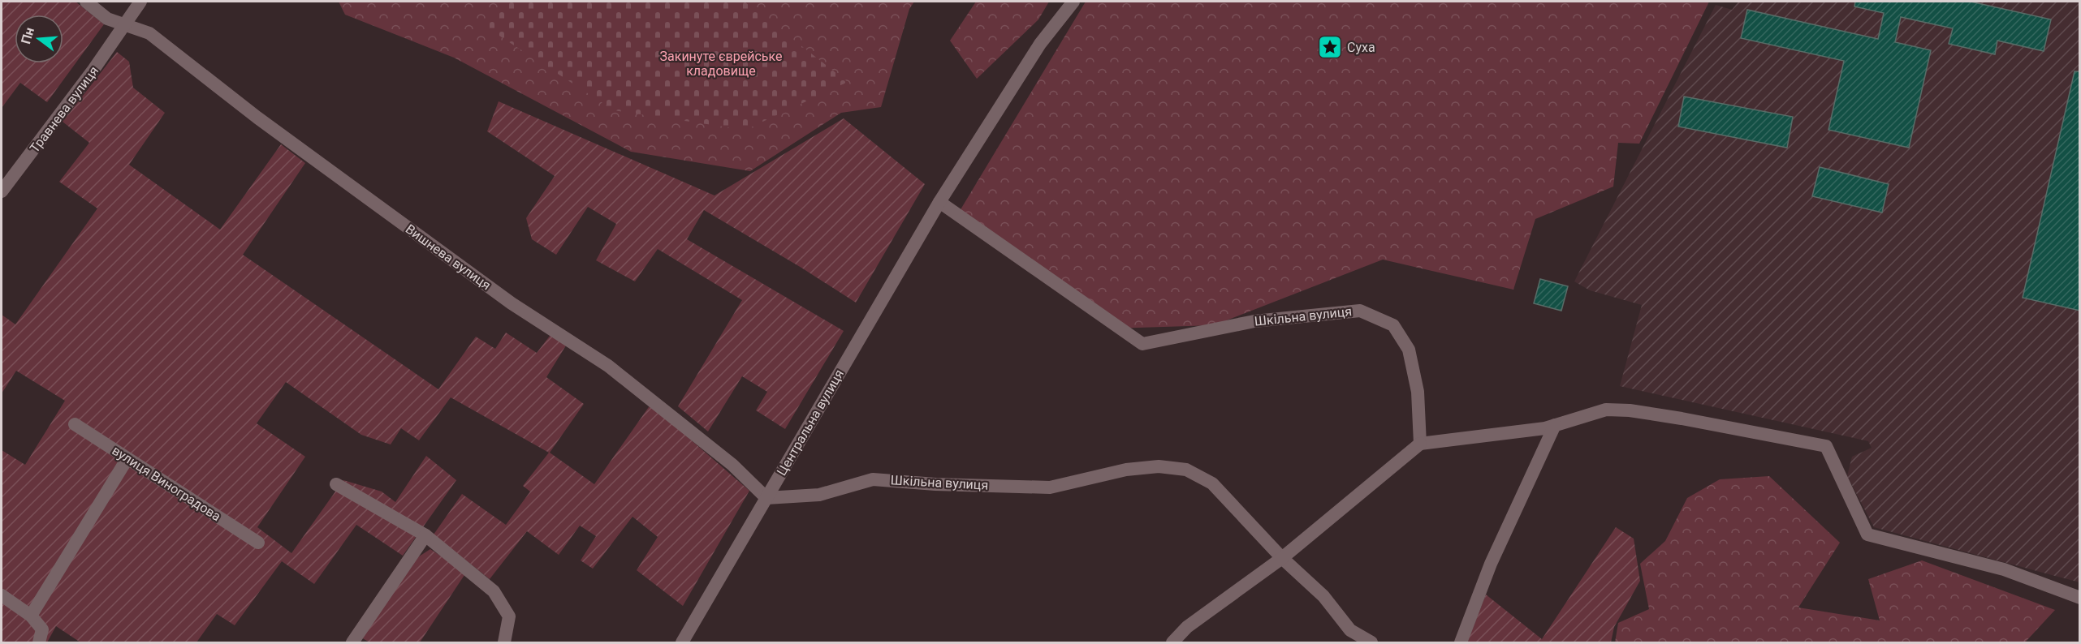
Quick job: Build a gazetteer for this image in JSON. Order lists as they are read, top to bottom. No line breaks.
{"streets":{"street":["Травнева вулиця","Вишнева вулиця","Шкільна вулиця","Центральна вулиця","вулиця Виноградова"]},"crossings":[["Травнева вулиця","Вишнева вулиця"],["Вишнева вулиця","Шкільна вулиця"],["Вишнева вулиця","Центральна вулиця"],["Шкільна вулиця","Центральна вулиця"]],"parks":["Закинуте єврейське кладовище"],"places":{"place":["Суха"]},"north":"left"}
